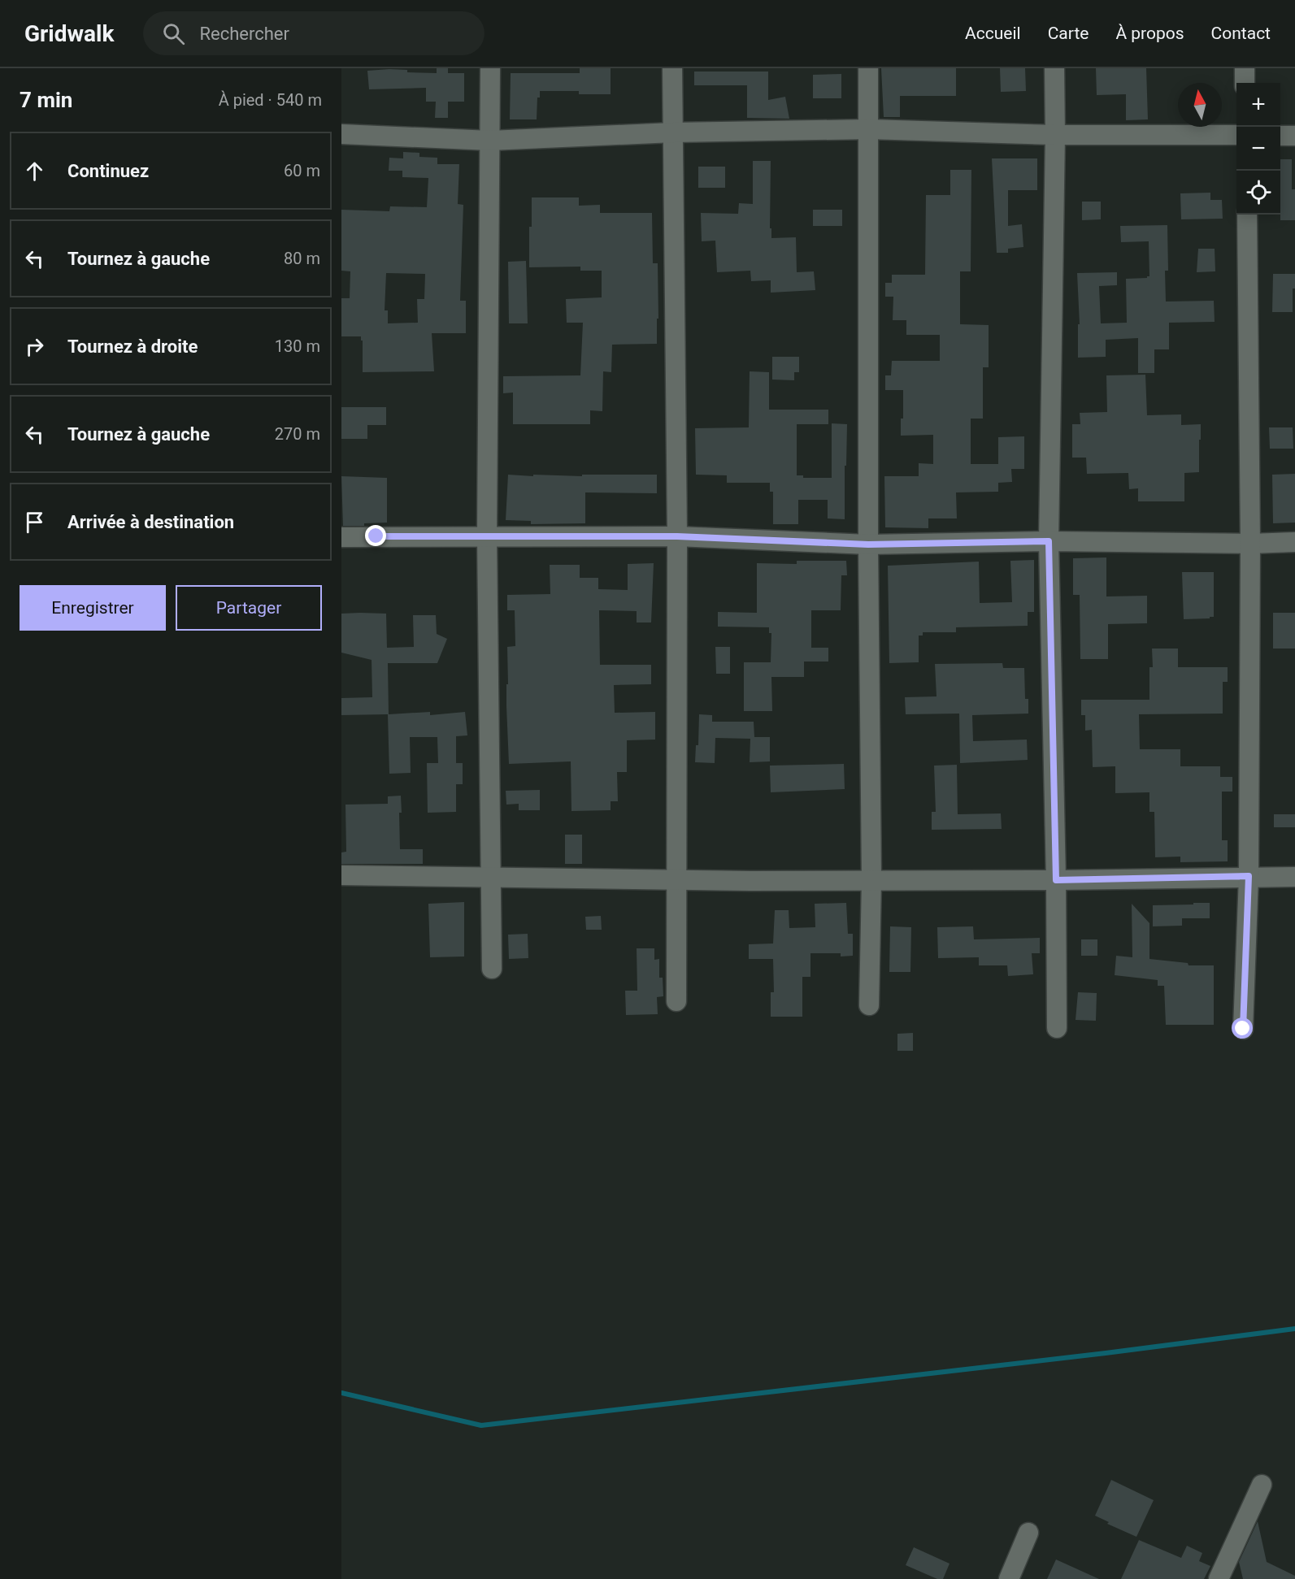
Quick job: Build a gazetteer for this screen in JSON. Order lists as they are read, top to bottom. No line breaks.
{"north":"top","page":{"header":"Gridwalk","search":"Rechercher","nav":["Accueil","Carte","À propos","Contact"],"heading":["7 min","À pied · 540 m"],"map_buttons":["+","−"],"list":[["Continuez","60 m"],["Tournez à gauche","80 m"],["Tournez à droite","130 m"],["Tournez à gauche","270 m"],"Arrivée à destination"],"buttons":["Enregistrer","Partager"]}}
